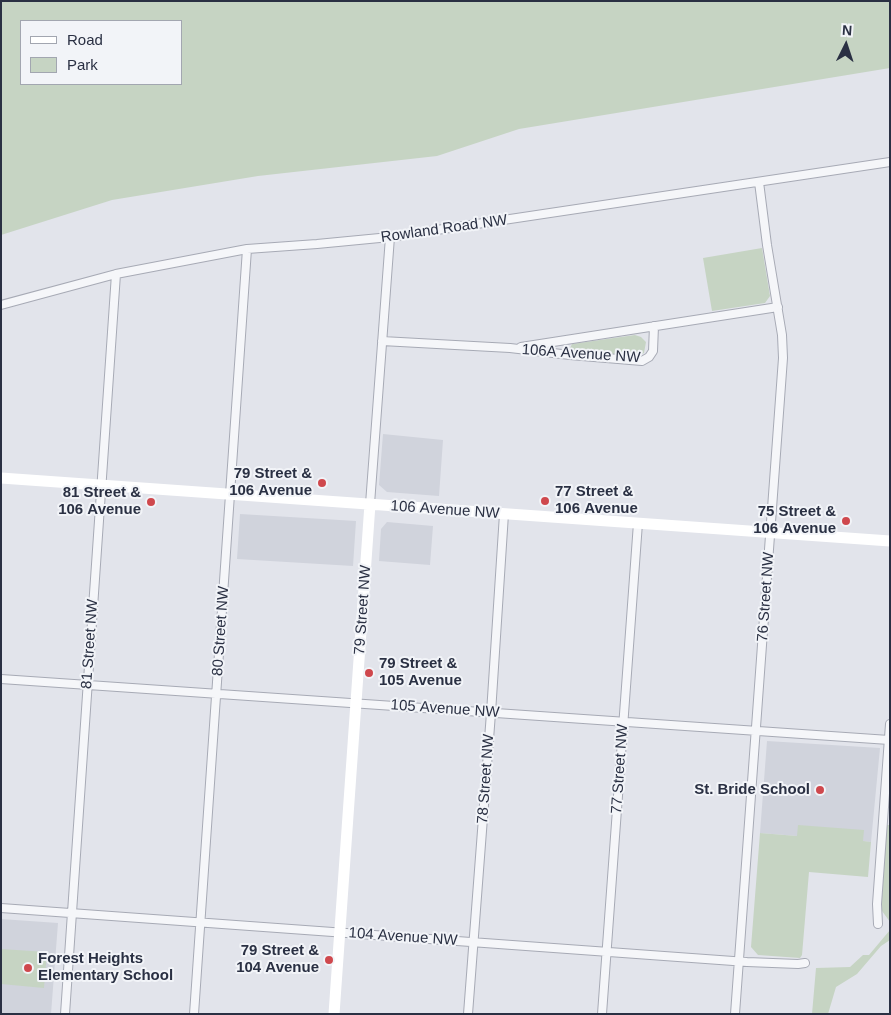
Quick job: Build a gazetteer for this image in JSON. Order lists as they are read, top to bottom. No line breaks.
{"streets":{"main road":["106 Avenue NW","79 Street NW"],"street":["Rowland Road NW","106A Avenue NW","76 Street NW","80 Street NW","81 Street NW","105 Avenue NW","77 Street NW","78 Street NW","104 Avenue NW"]},"crossings":[["Rowland Road NW","76 Street NW"],["Rowland Road NW","79 Street NW"],["Rowland Road NW","80 Street NW"],["Rowland Road NW","81 Street NW"],["106A Avenue NW","76 Street NW"],["106A Avenue NW","79 Street NW"],["106 Avenue NW","76 Street NW"],["106 Avenue NW","79 Street NW"],["106 Avenue NW","80 Street NW"],["106 Avenue NW","81 Street NW"],["106 Avenue NW","77 Street NW"],["106 Avenue NW","78 Street NW"],["76 Street NW","105 Avenue NW"],["76 Street NW","104 Avenue NW"],["79 Street NW","105 Avenue NW"],["79 Street NW","104 Avenue NW"],["80 Street NW","105 Avenue NW"],["80 Street NW","104 Avenue NW"],["81 Street NW","105 Avenue NW"],["81 Street NW","104 Avenue NW"],["105 Avenue NW","77 Street NW"],["105 Avenue NW","78 Street NW"],["77 Street NW","104 Avenue NW"],["78 Street NW","104 Avenue NW"]],"places":["79 Street & 106 Avenue","77 Street & 106 Avenue","81 Street & 106 Avenue","75 Street & 106 Avenue","79 Street & 105 Avenue","St. Bride School","79 Street & 104 Avenue","Forest Heights Elementary School"],"legend":["Road","Park"],"north":"top"}
